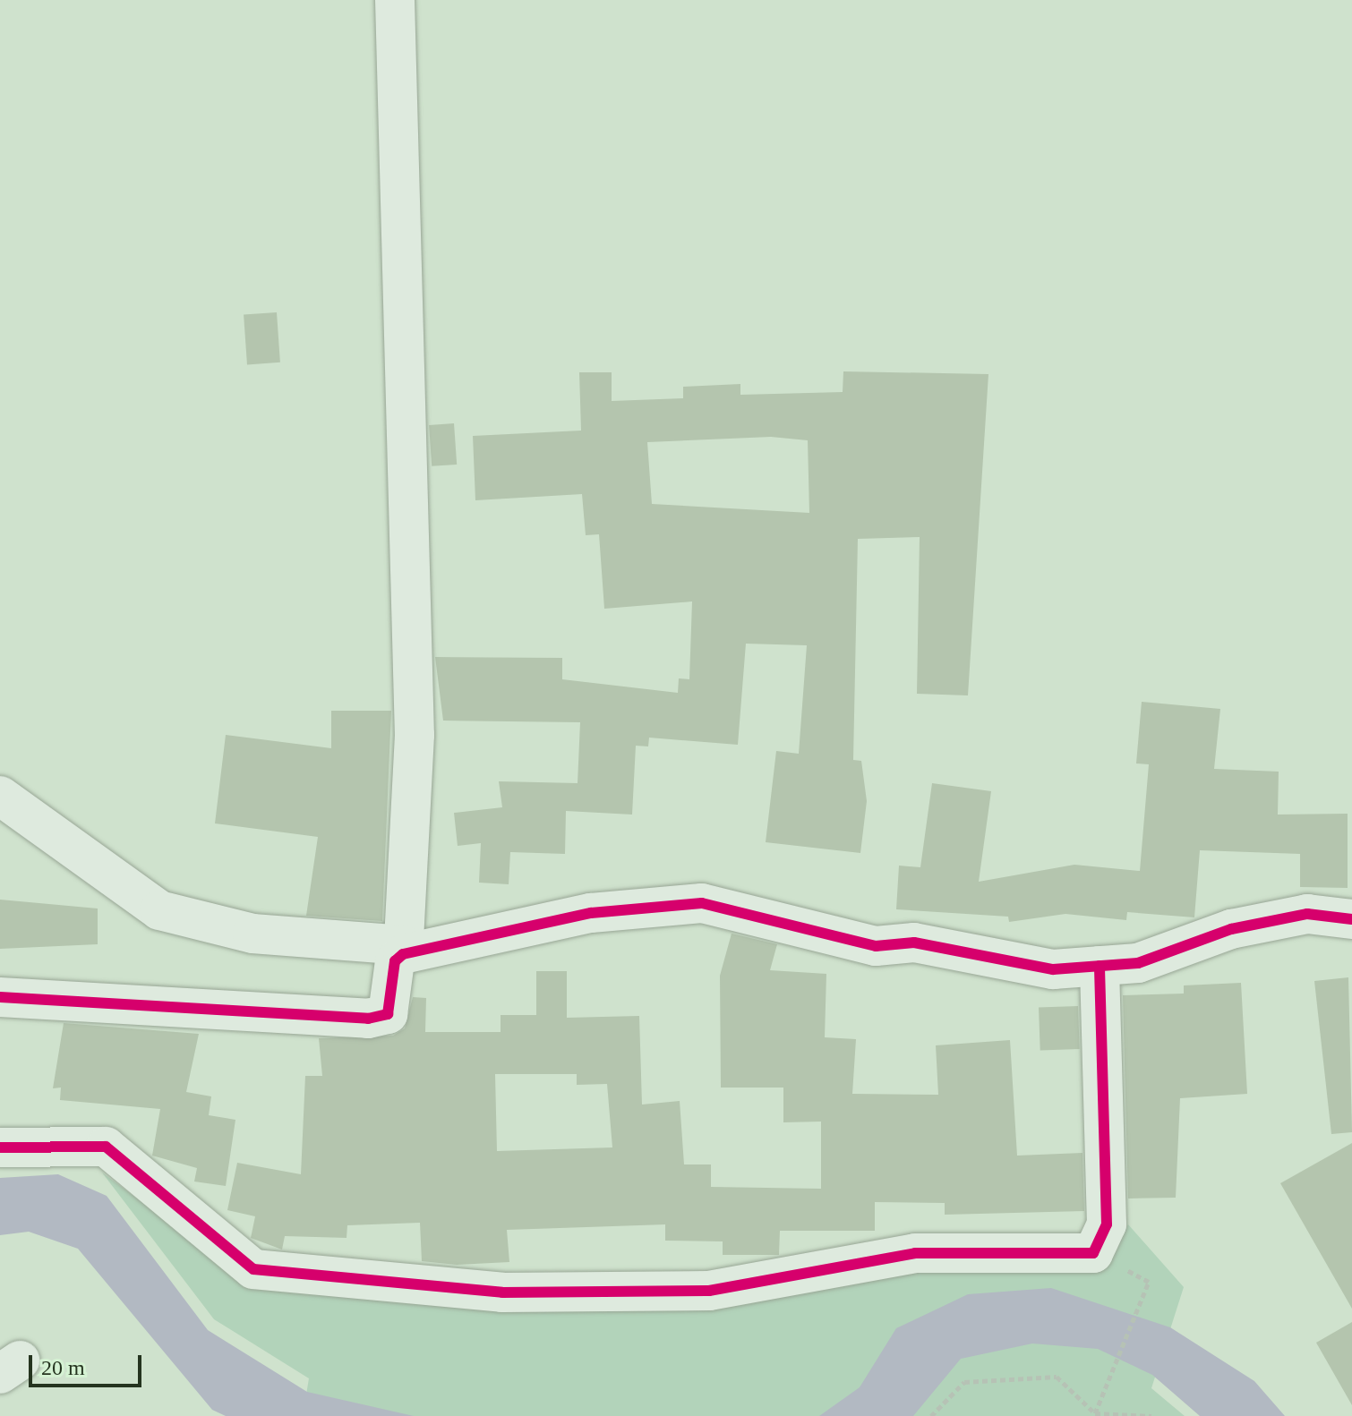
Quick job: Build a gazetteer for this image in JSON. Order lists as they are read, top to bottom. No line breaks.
{"scale_bar":"20 m"}
